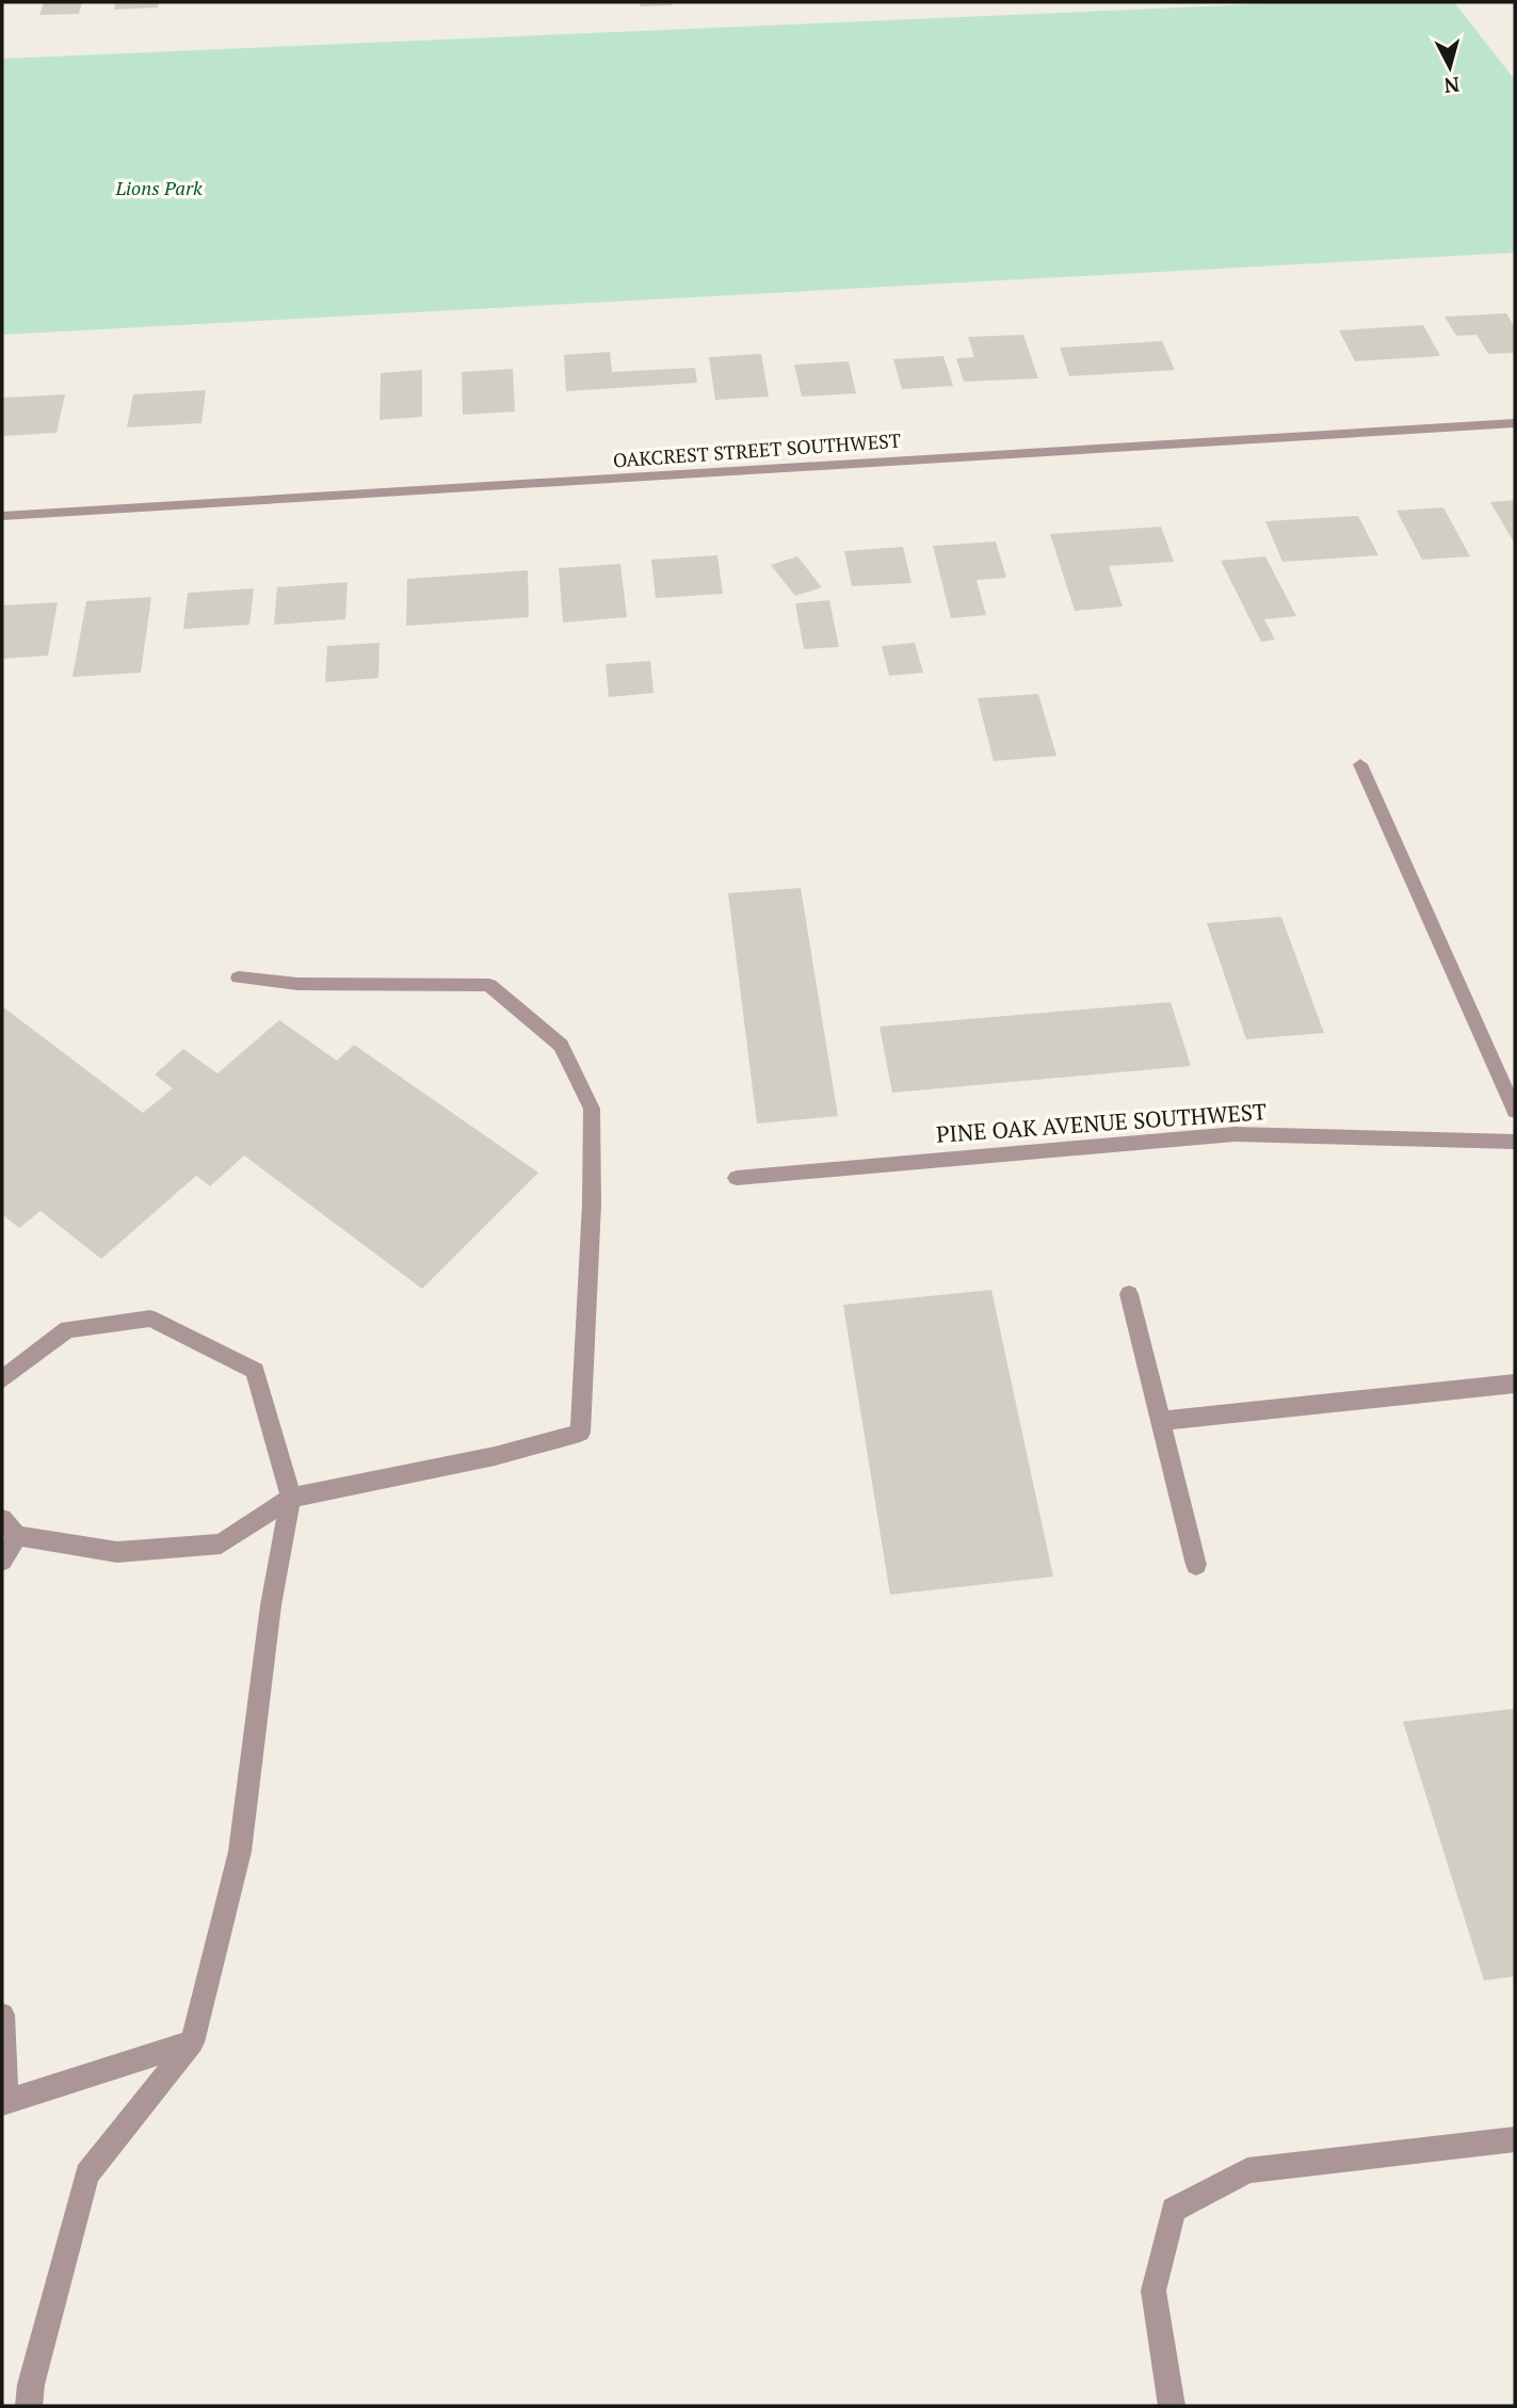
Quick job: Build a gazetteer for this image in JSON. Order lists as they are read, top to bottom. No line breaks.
{"streets":{"street":["OAKCREST STREET SOUTHWEST","PINE OAK AVENUE SOUTHWEST"]},"parks":["Lions Park"],"north":"bottom"}
